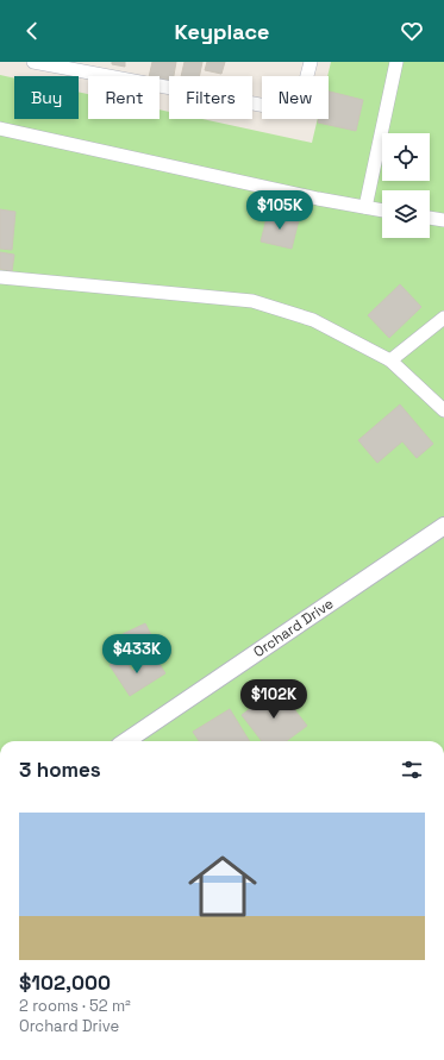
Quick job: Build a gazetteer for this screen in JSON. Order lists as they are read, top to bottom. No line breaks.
{"streets":{"street":["Orchard Drive"]},"page":{"header":"Keyplace","chip":["Buy","Rent","Filters","New"],"price":["$105K","$433K","$102K"],"heading":"3 homes","list":[{"name":"$102,000","note":"2 rooms · 52 m² · Orchard Drive"}]}}
